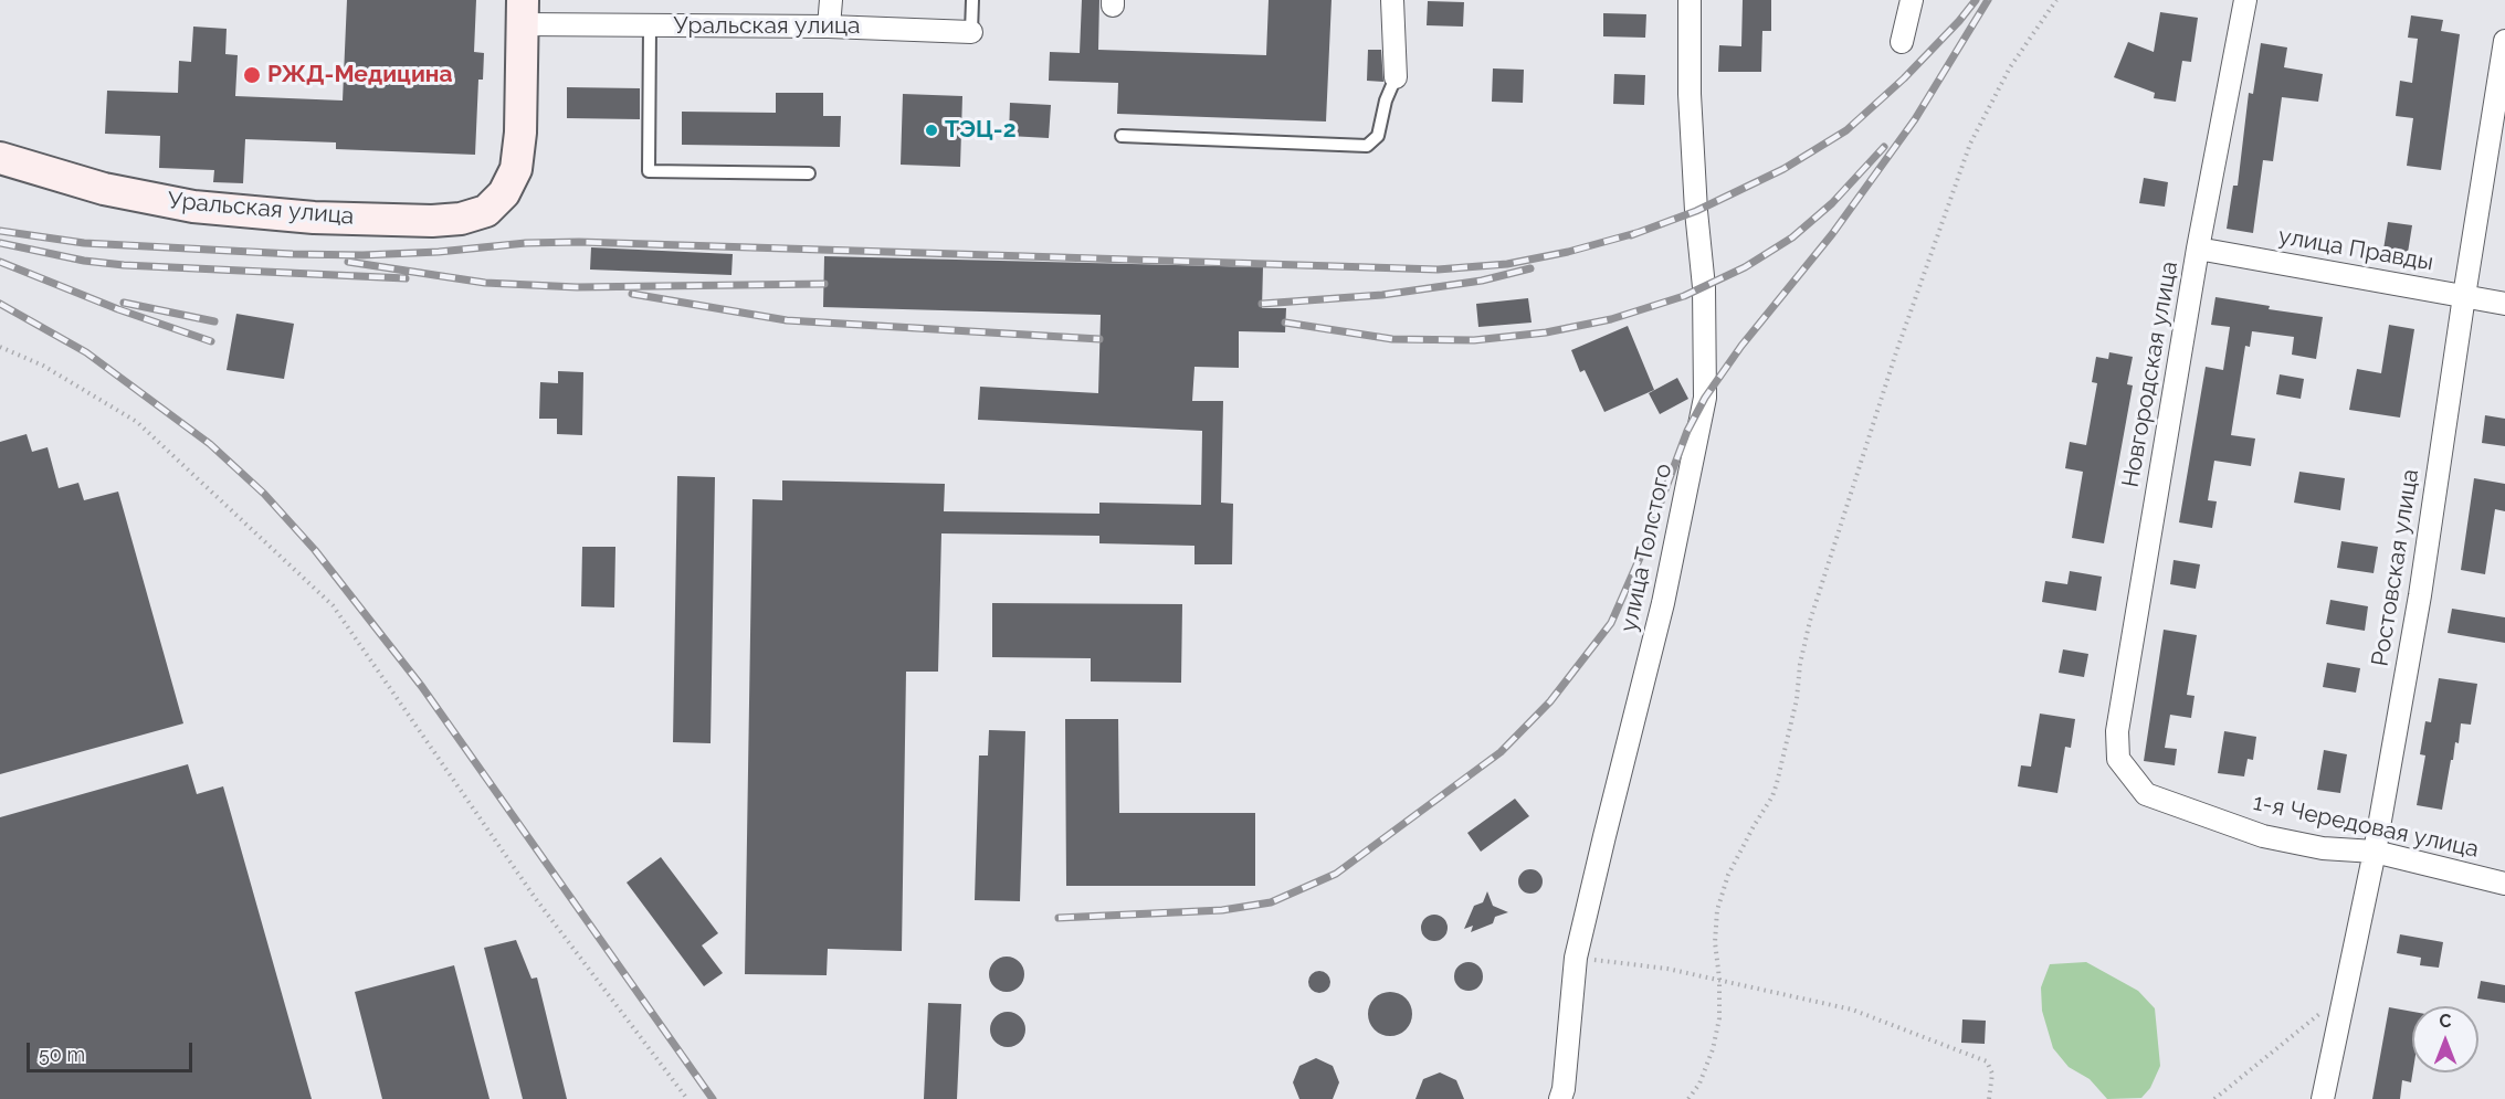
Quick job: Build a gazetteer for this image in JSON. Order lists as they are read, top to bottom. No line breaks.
{"streets":{"street":["Уральская улица","улица Правды","Новгородская улица","улица Толстого","Ростовская улица","1-я Чередовая улица"]},"crossings":[["улица Правды","Новгородская улица"],["улица Правды","Ростовская улица"],["Новгородская улица","1-я Чередовая улица"],["Ростовская улица","1-я Чередовая улица"]],"places":["РЖД-Медицина","ТЭЦ-2"],"scale_bar":"50 m","north":"top"}
